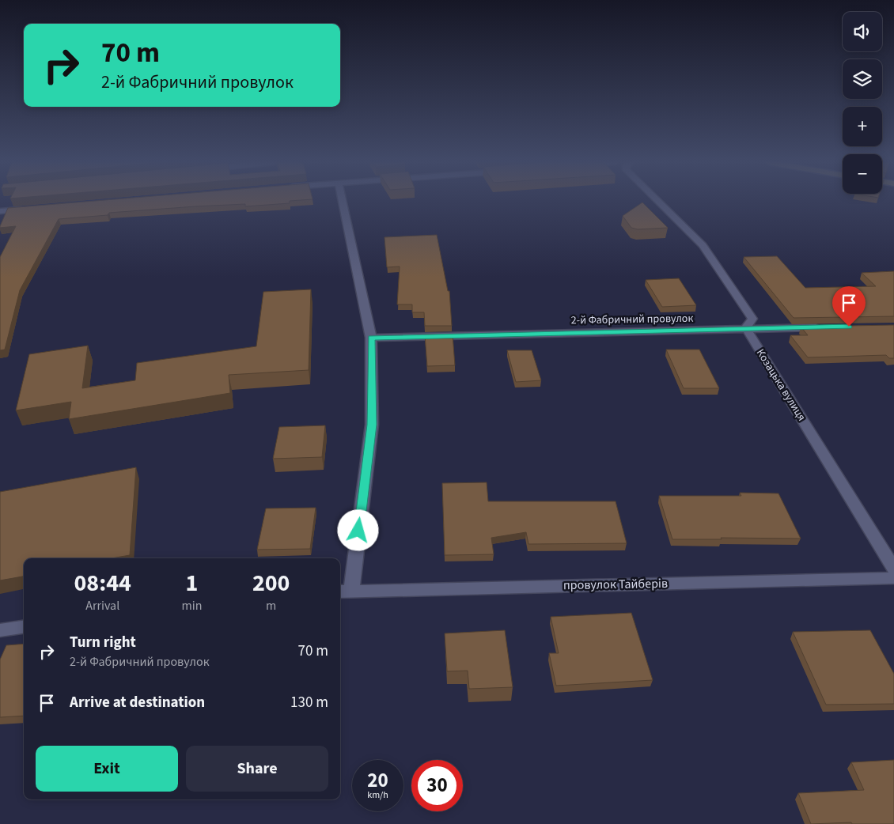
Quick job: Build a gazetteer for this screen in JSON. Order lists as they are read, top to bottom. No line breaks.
{"streets":{"street":["2-й Фабричний провулок","Козацька вулиця","провулок Тайберів"]},"crossings":[["2-й Фабричний провулок","Козацька вулиця"]],"page":{"map_buttons":["+","−"],"turn":["70 m","2-й Фабричний провулок"],"eta":["08:44","Arrival","1","min","200","m"],"list":[{"name":"Turn right","note":"2-й Фабричний провулок","value":"70 m"},{"name":"Arrive at destination","value":"130 m"}],"buttons":["Exit","Share"],"speed":"20 km/h","limit":"30"}}
